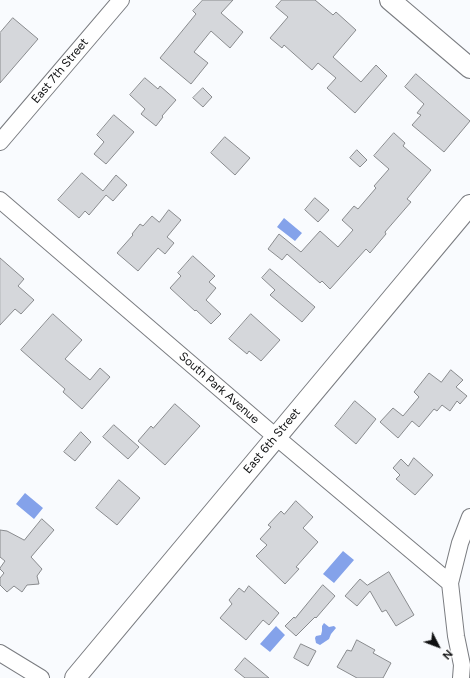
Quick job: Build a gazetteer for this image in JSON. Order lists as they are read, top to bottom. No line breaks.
{"streets":{"street":["East 7th Street","South Park Avenue","East 6th Street"]},"crossings":[["South Park Avenue","East 6th Street"]],"north":"bottom right"}
